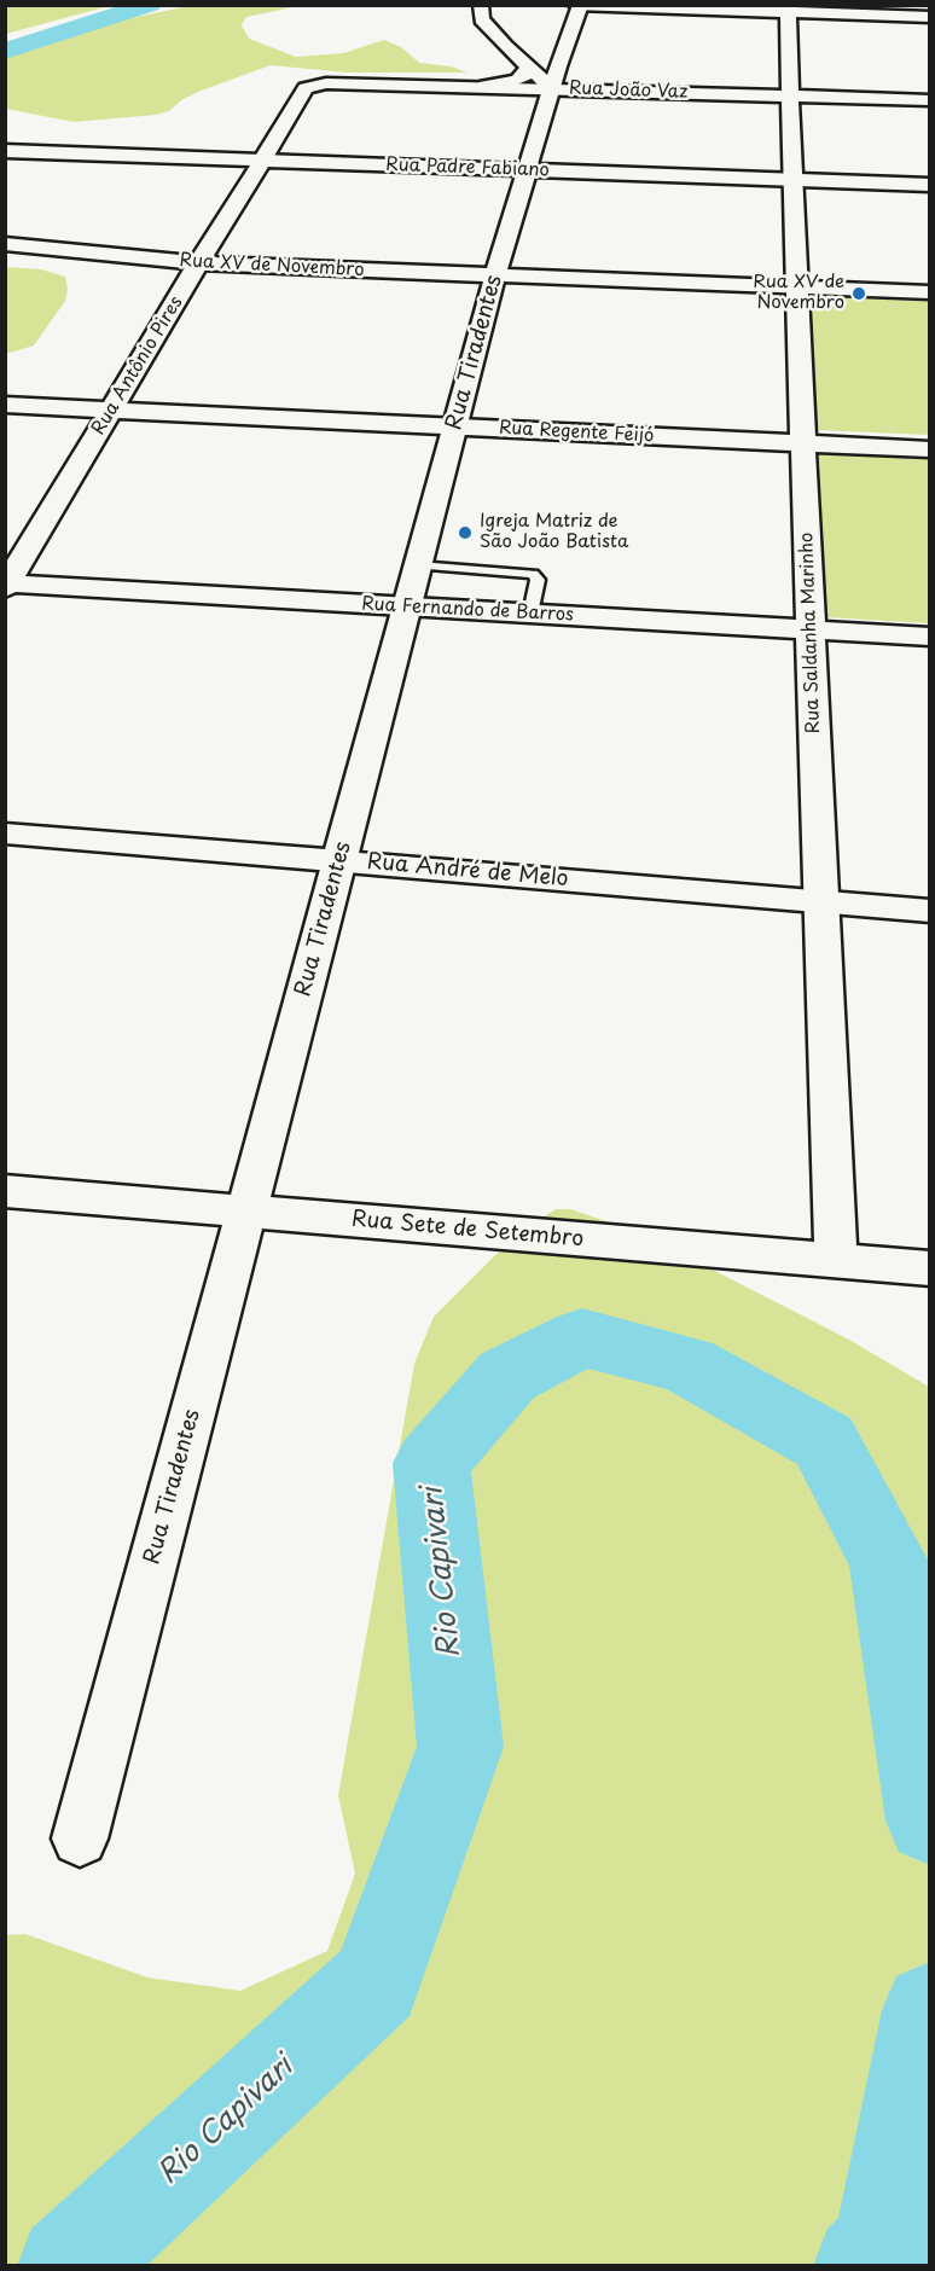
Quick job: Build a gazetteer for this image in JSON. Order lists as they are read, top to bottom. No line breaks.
{"streets":{"street":["Rua João Vaz","Rua Padre Fabiano","Rua XV de Novembro","Rua Tiradentes","Rua Antônio Pires","Rua Regente Feijó","Rua Fernando de Barros","Rua Saldanha Marinho","Rua André de Melo","Rua Sete de Setembro"]},"crossings":[["Rua João Vaz","Rua Tiradentes"],["Rua João Vaz","Rua Antônio Pires"],["Rua João Vaz","Rua Saldanha Marinho"],["Rua Padre Fabiano","Rua Tiradentes"],["Rua Padre Fabiano","Rua Antônio Pires"],["Rua Padre Fabiano","Rua Saldanha Marinho"],["Rua XV de Novembro","Rua Tiradentes"],["Rua XV de Novembro","Rua Antônio Pires"],["Rua XV de Novembro","Rua Saldanha Marinho"],["Rua Tiradentes","Rua Regente Feijó"],["Rua Tiradentes","Rua Fernando de Barros"],["Rua Tiradentes","Rua André de Melo"],["Rua Tiradentes","Rua Sete de Setembro"],["Rua Antônio Pires","Rua Regente Feijó"],["Rua Antônio Pires","Rua Fernando de Barros"],["Rua Regente Feijó","Rua Saldanha Marinho"],["Rua Fernando de Barros","Rua Saldanha Marinho"],["Rua Saldanha Marinho","Rua André de Melo"],["Rua Saldanha Marinho","Rua Sete de Setembro"]],"water":["Rio Capivari"],"places":["Rua XV de Novembro","Igreja Matriz de São João Batista"]}
